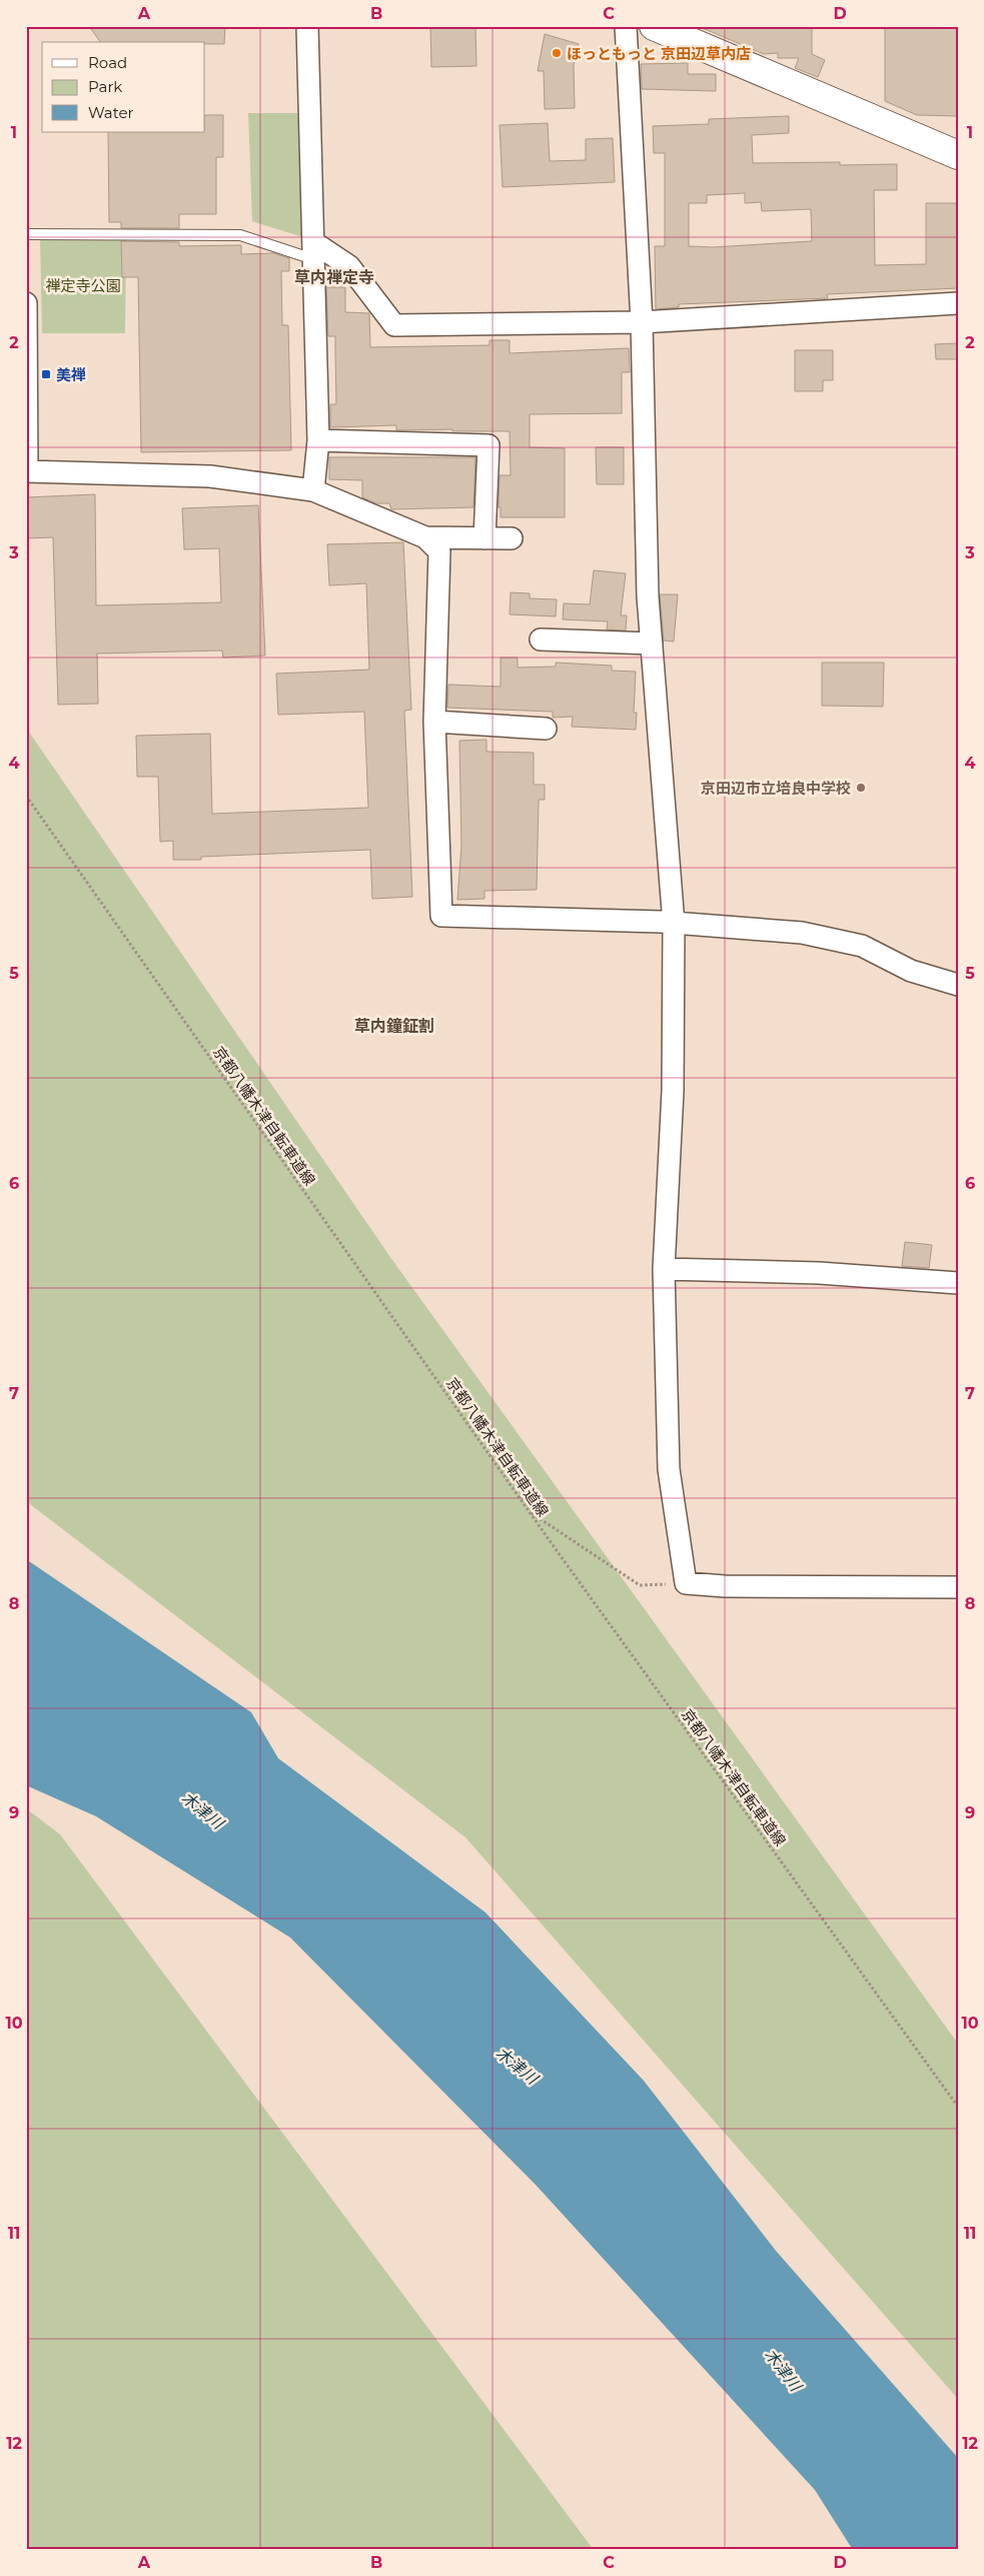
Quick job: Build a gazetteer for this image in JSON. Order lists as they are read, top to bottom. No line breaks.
{"streets":{"path":["京都八幡木津自転車道線"]},"districts":["草内禅定寺","草内鐘鉦割"],"water":["木津川"],"parks":["禅定寺公園"],"places":{"other":["ほっともっと 京田辺草内店","京田辺市立培良中学校"],"transit":["美禅"]},"legend":["Road","Park","Water"],"grid":{"columns":["A","B","C","D"],"rows":["1","2","3","4","5","6","7","8","9","10","11","12"]}}
